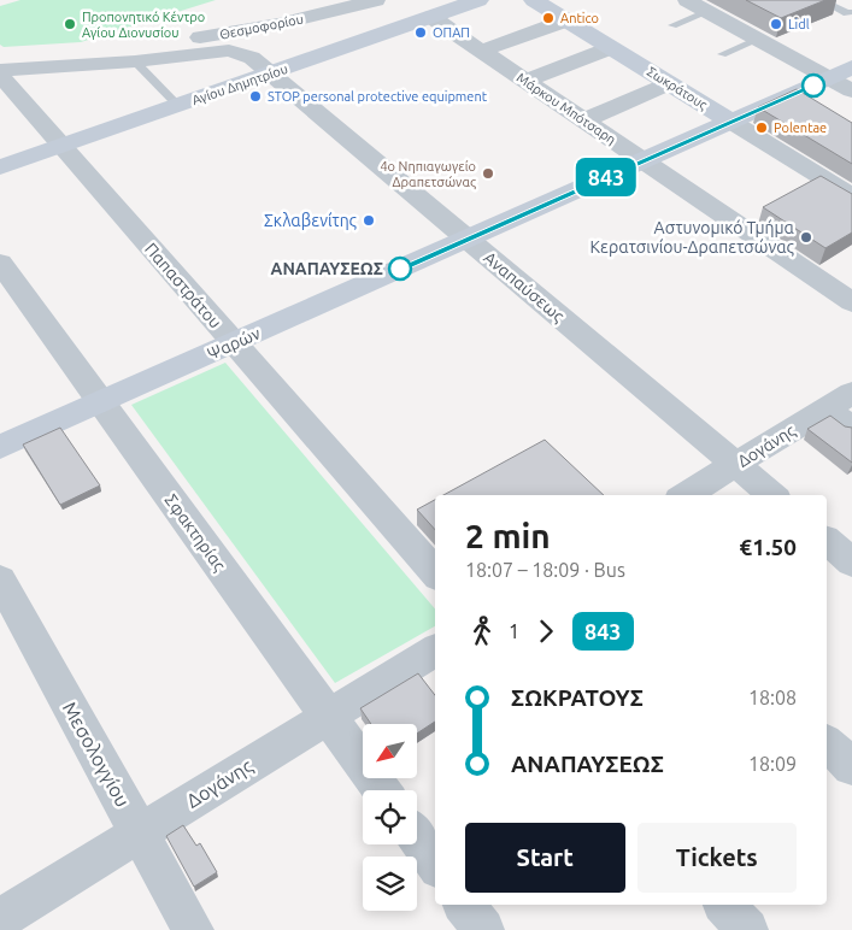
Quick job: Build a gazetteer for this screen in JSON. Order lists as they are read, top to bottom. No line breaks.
{"streets":{"main road":["Αγίου Δημητρίου","Σωκράτους","Ψαρών"],"street":["Θεσμοφορίου","Μάρκου Μπότσαρη","Παπαστράτου","Αναπαύσεως","Δογάνης","Σφακτηρίας","Μεσολογγίου"]},"crossings":[["Θεσμοφορίου","Αγίου Δημητρίου"],["Θεσμοφορίου","Αναπαύσεως"],["Αγίου Δημητρίου","Μάρκου Μπότσαρη"],["Αγίου Δημητρίου","Παπαστράτου"],["Αγίου Δημητρίου","Αναπαύσεως"],["Σωκράτους","Ψαρών"],["Μάρκου Μπότσαρη","Ψαρών"],["Παπαστράτου","Ψαρών"],["Αναπαύσεως","Ψαρών"],["Αναπαύσεως","Δογάνης"],["Ψαρών","Σφακτηρίας"],["Δογάνης","Σφακτηρίας"],["Δογάνης","Μεσολογγίου"]],"places":["Antico","Προπονητικό Κέντρο Αγίου Διονυσίου","Lidl","ΟΠΑΠ","STOP personal protective equipment","Polentae","4ο Νηπιαγωγείο Δραπετσώνας","Σκλαβενίτης","Αστυνομικό Τμήμα Κερατσινίου-Δραπετσώνας","ΑΝΑΠΑΥΣΕΩΣ"],"lines":["bus line 843"],"north":"bottom left","page":{"on_map":"843","heading":["2 min","18:07 – 18:09 · Bus","€1.50"],"legs":["1","843"],"list":[{"name":"ΣΩΚΡΑΤΟΥΣ","value":"18:08"},{"name":"ΑΝΑΠΑΥΣΕΩΣ","value":"18:09"}],"buttons":["Start","Tickets"]}}
